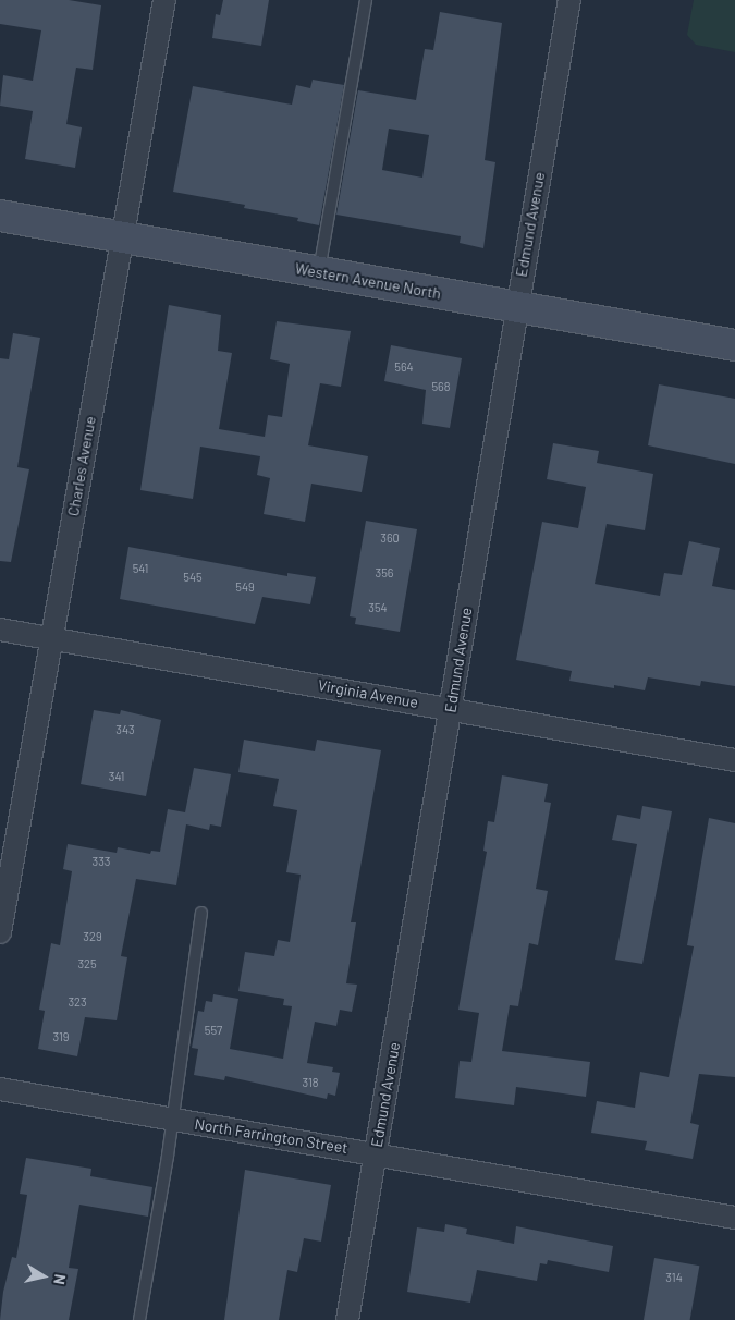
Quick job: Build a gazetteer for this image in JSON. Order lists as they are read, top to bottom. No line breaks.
{"streets":{"street":["Edmund Avenue","Western Avenue North","Charles Avenue","Virginia Avenue","North Farrington Street"]},"crossings":[["Edmund Avenue","Western Avenue North"],["Edmund Avenue","Virginia Avenue"],["Edmund Avenue","North Farrington Street"],["Western Avenue North","Charles Avenue"],["Charles Avenue","Virginia Avenue"]],"house_numbers":["564","568","360","541","356","545","549","354","343","341","333","329","325","323","557","319","318","314"],"north":"right"}
